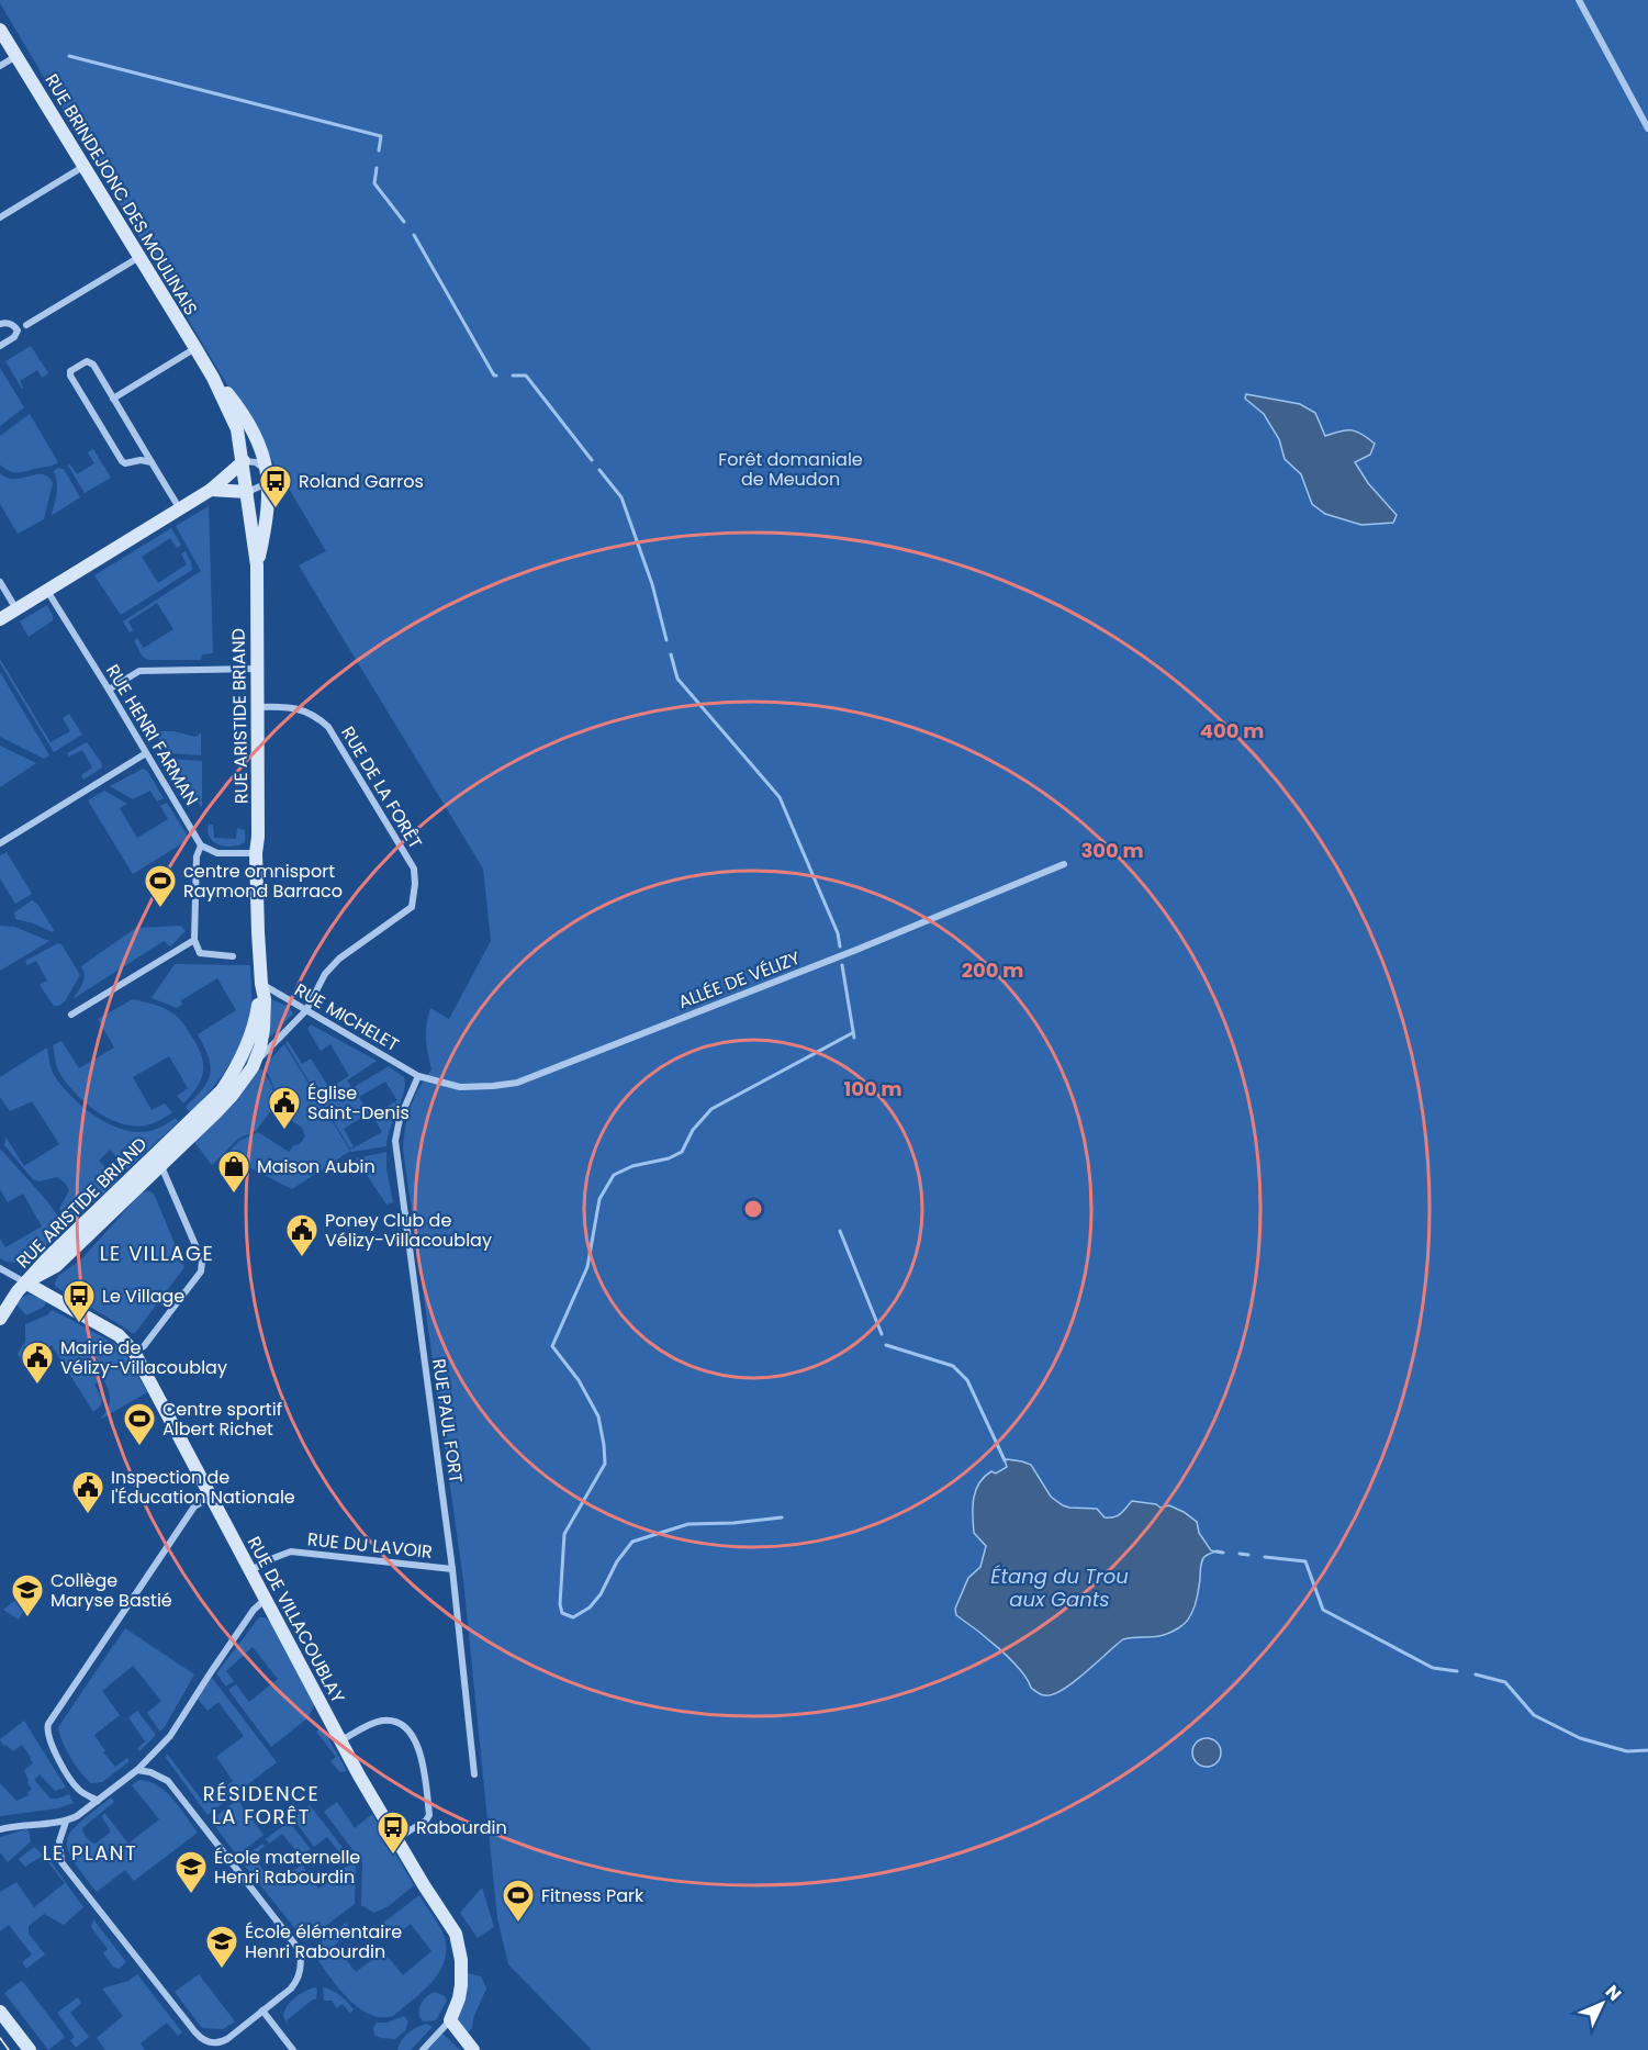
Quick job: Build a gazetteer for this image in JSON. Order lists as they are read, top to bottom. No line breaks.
{"streets":{"street":["RUE BRINDEJONC DES MOULINAIS","RUE ARISTIDE BRIAND","RUE HENRI FARMAN","RUE DE LA FORÊT","ALLÉE DE VÉLIZY","RUE MICHELET","RUE PAUL FORT","RUE DU LAVOIR","RUE DE VILLACOUBLAY"]},"crossings":[["RUE BRINDEJONC DES MOULINAIS","RUE ARISTIDE BRIAND"],["RUE ARISTIDE BRIAND","RUE DE LA FORÊT"],["RUE ARISTIDE BRIAND","RUE MICHELET"],["RUE ARISTIDE BRIAND","RUE DE VILLACOUBLAY"],["RUE DE LA FORÊT","RUE MICHELET"],["ALLÉE DE VÉLIZY","RUE MICHELET"],["ALLÉE DE VÉLIZY","RUE PAUL FORT"],["RUE MICHELET","RUE PAUL FORT"],["RUE PAUL FORT","RUE DU LAVOIR"],["RUE DU LAVOIR","RUE DE VILLACOUBLAY"]],"districts":["LE VILLAGE","RÉSIDENCE LA FORÊT","LE PLANT"],"water":["Étang du Trou aux Gants"],"parks":["Forêt domaniale de Meudon"],"places":{"bus stop":["Roland Garros","Le Village","Rabourdin"],"sports":["centre omnisport Raymond Barraco","Centre sportif Albert Richet","Fitness Park"],"public building":["Église Saint-Denis","Poney Club de Vélizy-Villacoublay","Mairie de Vélizy-Villacoublay","Inspection de l'Éducation Nationale"],"shop":["Maison Aubin"],"school or university":["Collège Maryse Bastié","École maternelle Henri Rabourdin","École élémentaire Henri Rabourdin"]},"north":"top right","rings":["400 m","300 m","200 m","100 m"]}
